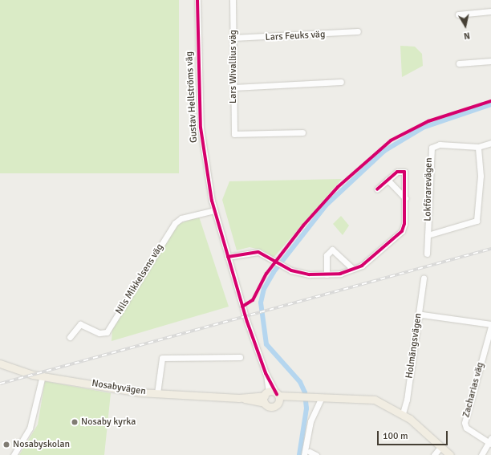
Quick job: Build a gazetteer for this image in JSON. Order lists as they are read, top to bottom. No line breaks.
{"streets":{"main road":["Nosabyvägen"],"street":["Lars Feuks väg","Lars Wivallius väg","Gustav Hellströms väg","Lokförarevägen","Nils Mikkelsens väg","Holmängsvägen","Zacharias väg"]},"crossings":[["Lars Feuks väg","Lars Wivallius väg"],["Gustav Hellströms väg","Nils Mikkelsens väg"],["Gustav Hellströms väg","Nosabyvägen"],["Holmängsvägen","Zacharias väg"]],"places":["Nosaby kyrka","Nosabyskolan"],"scale_bar":"100 m","north":"bottom"}
